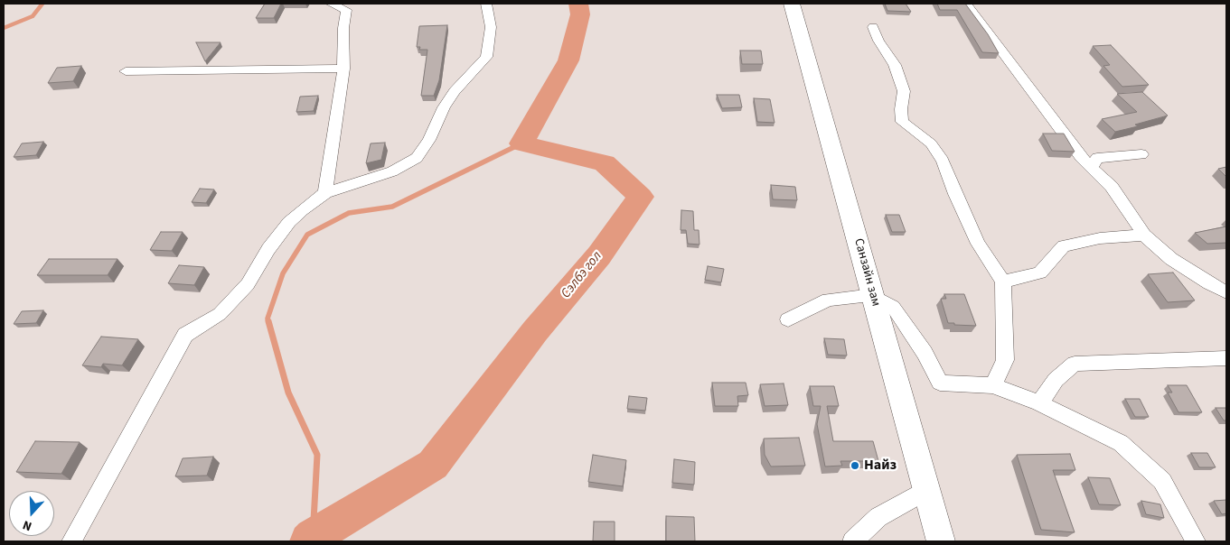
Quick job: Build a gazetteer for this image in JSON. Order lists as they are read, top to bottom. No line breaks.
{"streets":{"main road":["Санзайн зам"]},"water":["Сэлбэ гол"],"places":["Найз"],"north":"bottom"}
